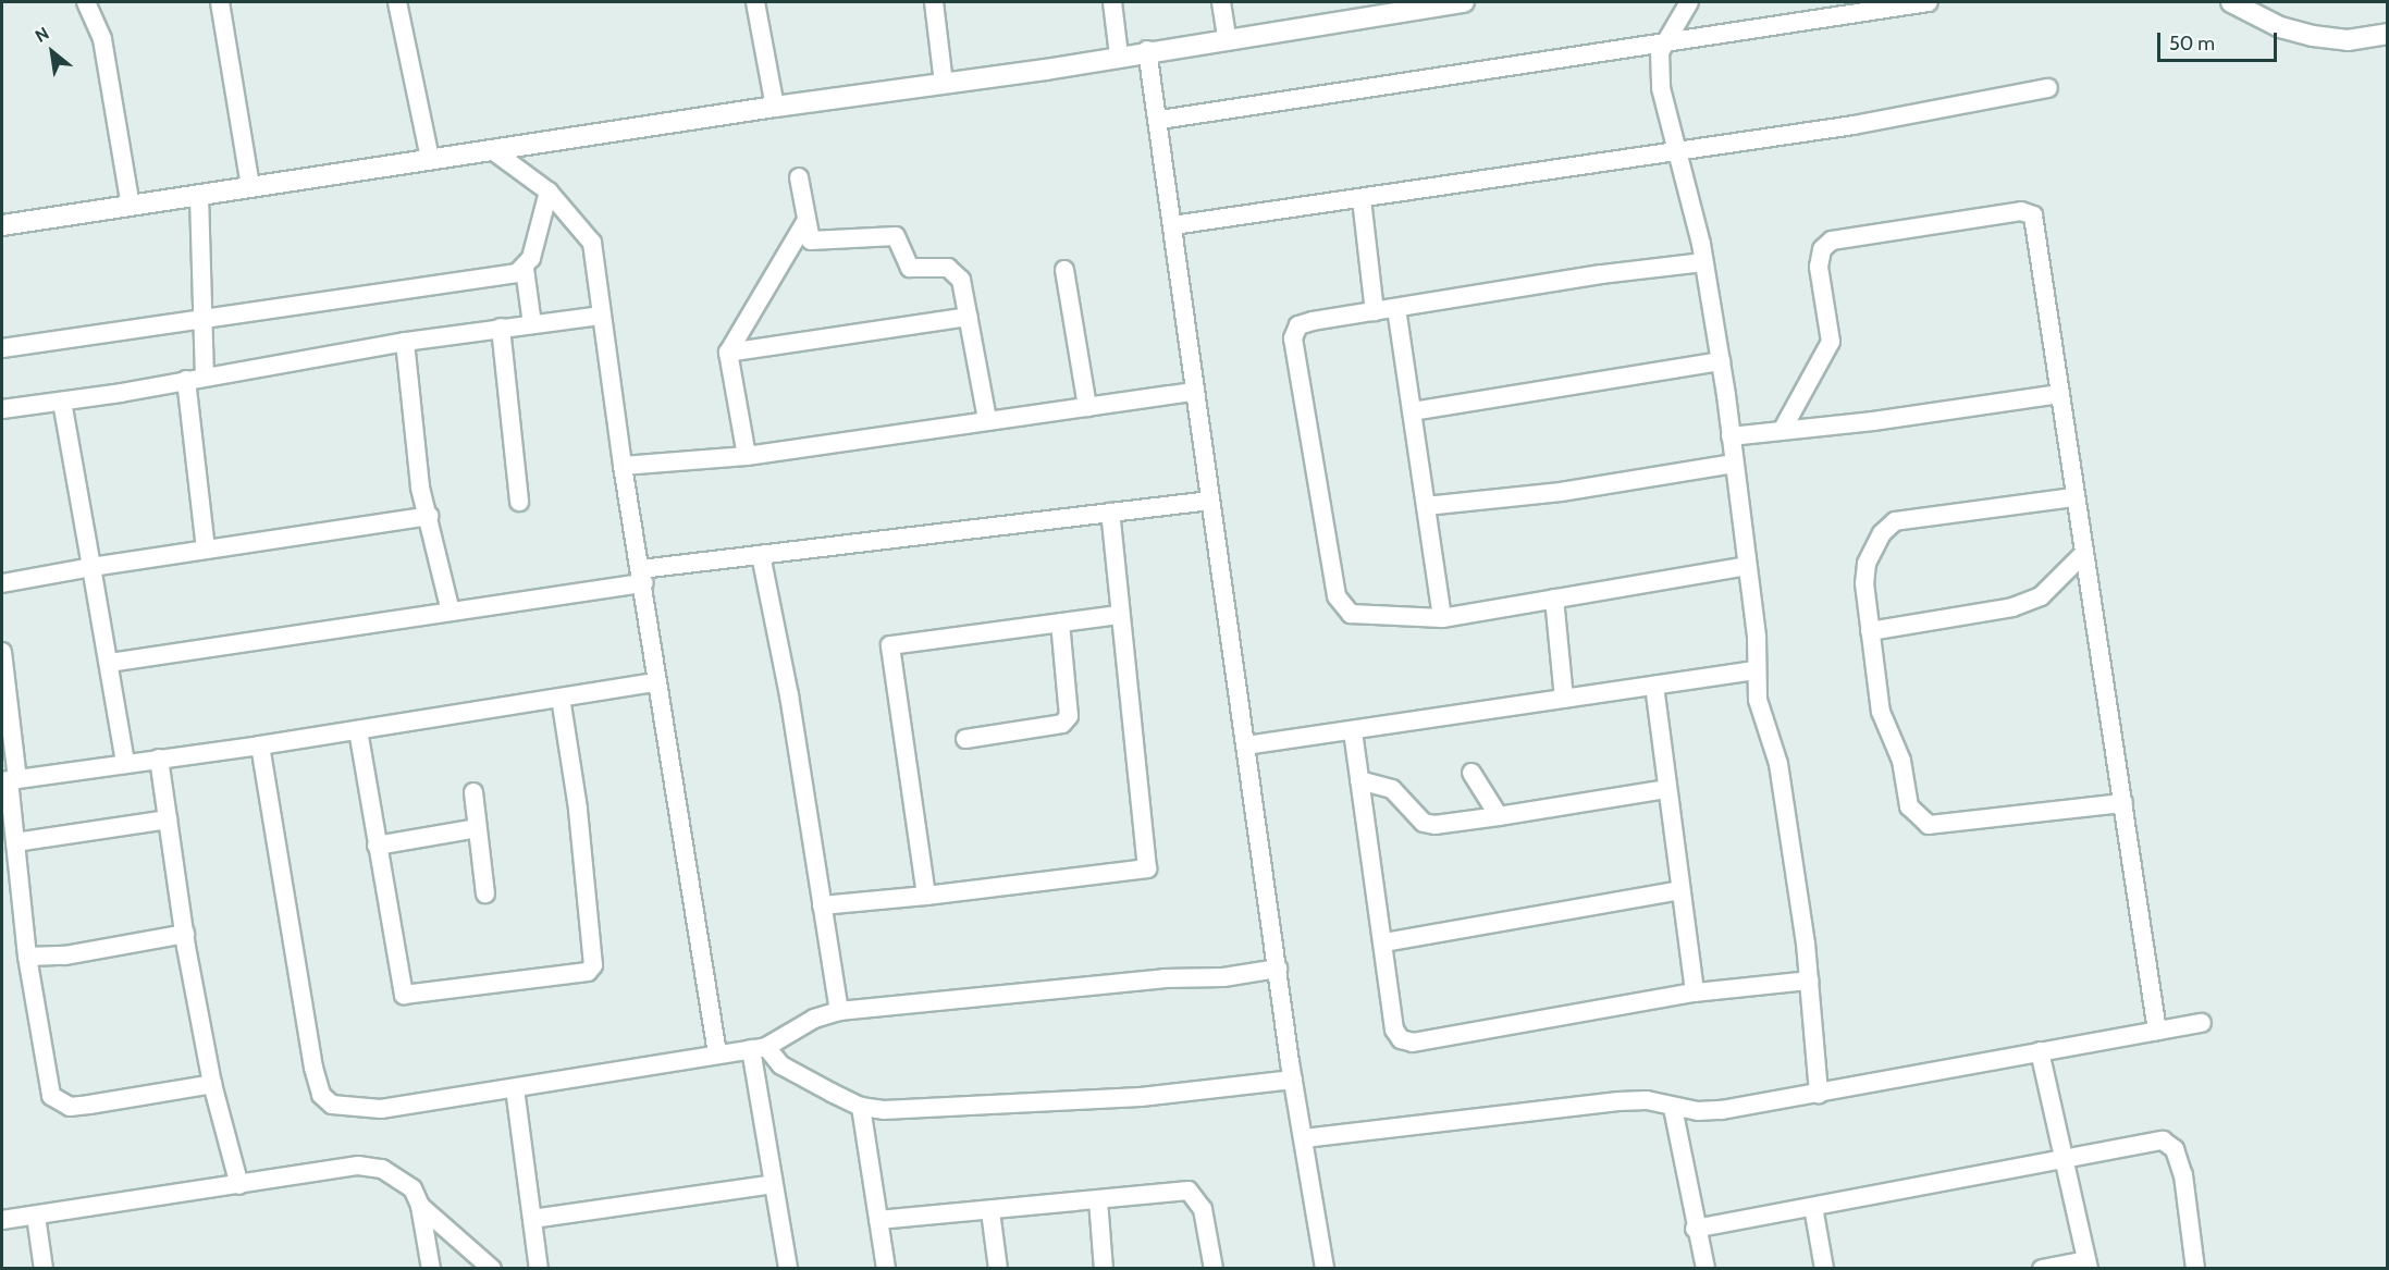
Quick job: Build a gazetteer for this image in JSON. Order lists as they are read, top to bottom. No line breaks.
{"scale_bar":"50 m","north":"top left"}
